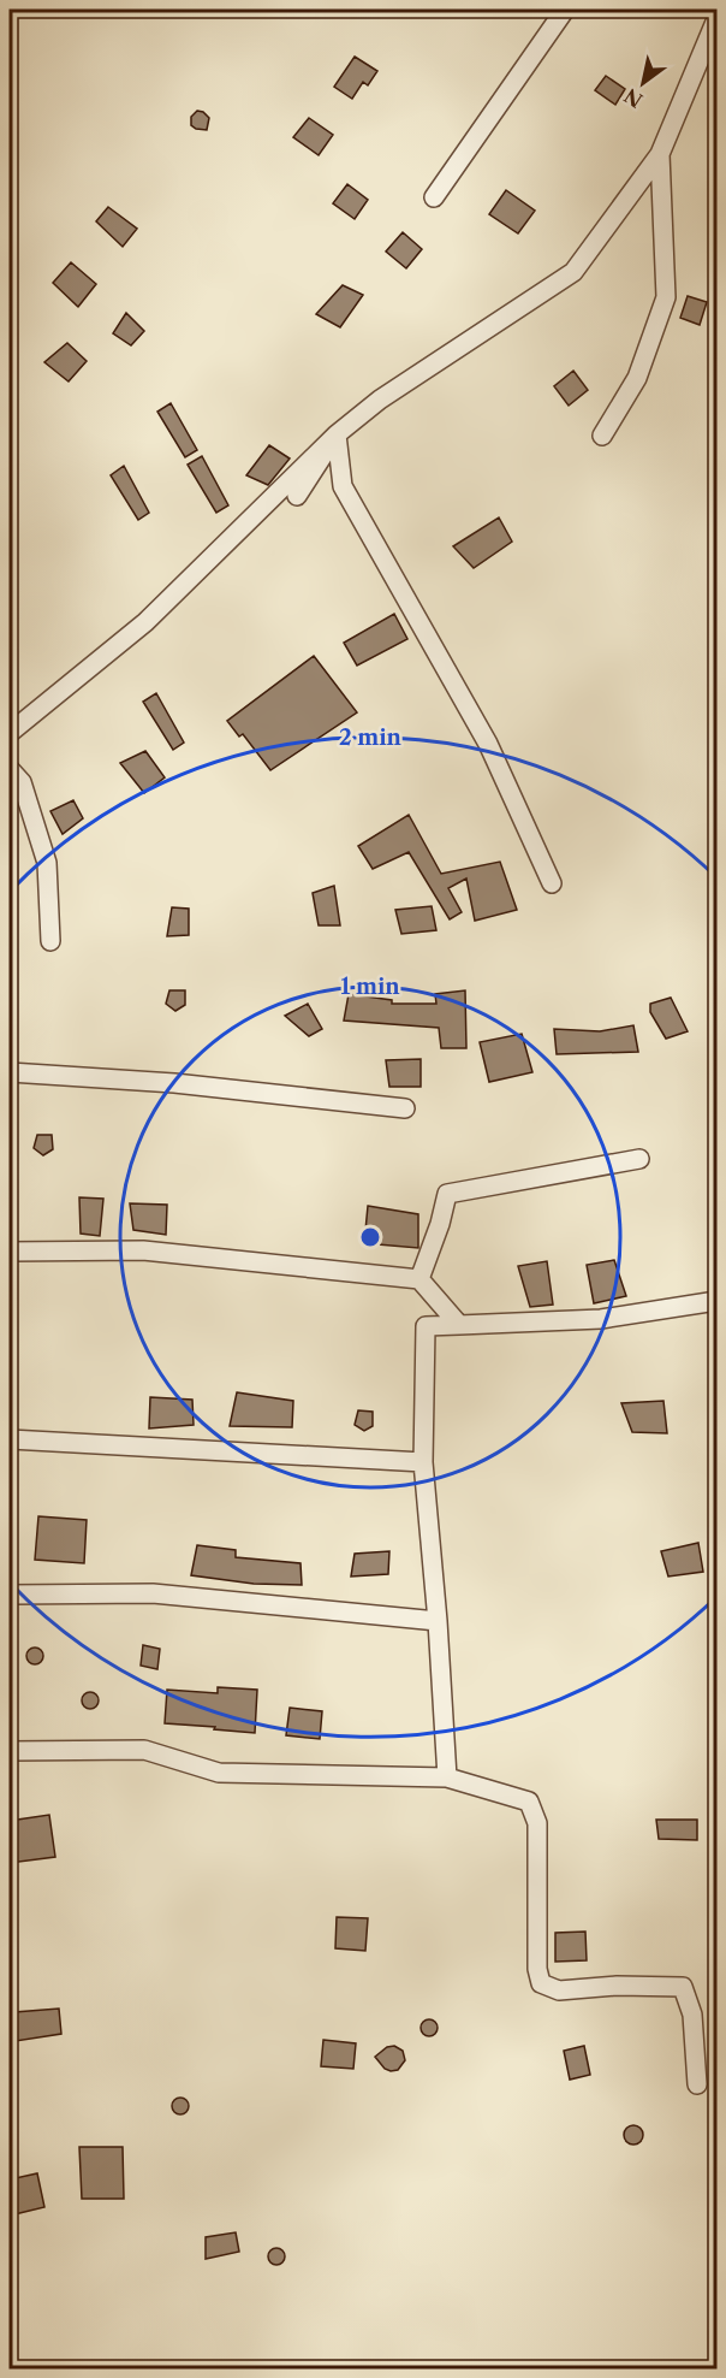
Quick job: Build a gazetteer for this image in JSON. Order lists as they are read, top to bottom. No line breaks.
{"north":"bottom left","rings":["2 min","1 min"]}
